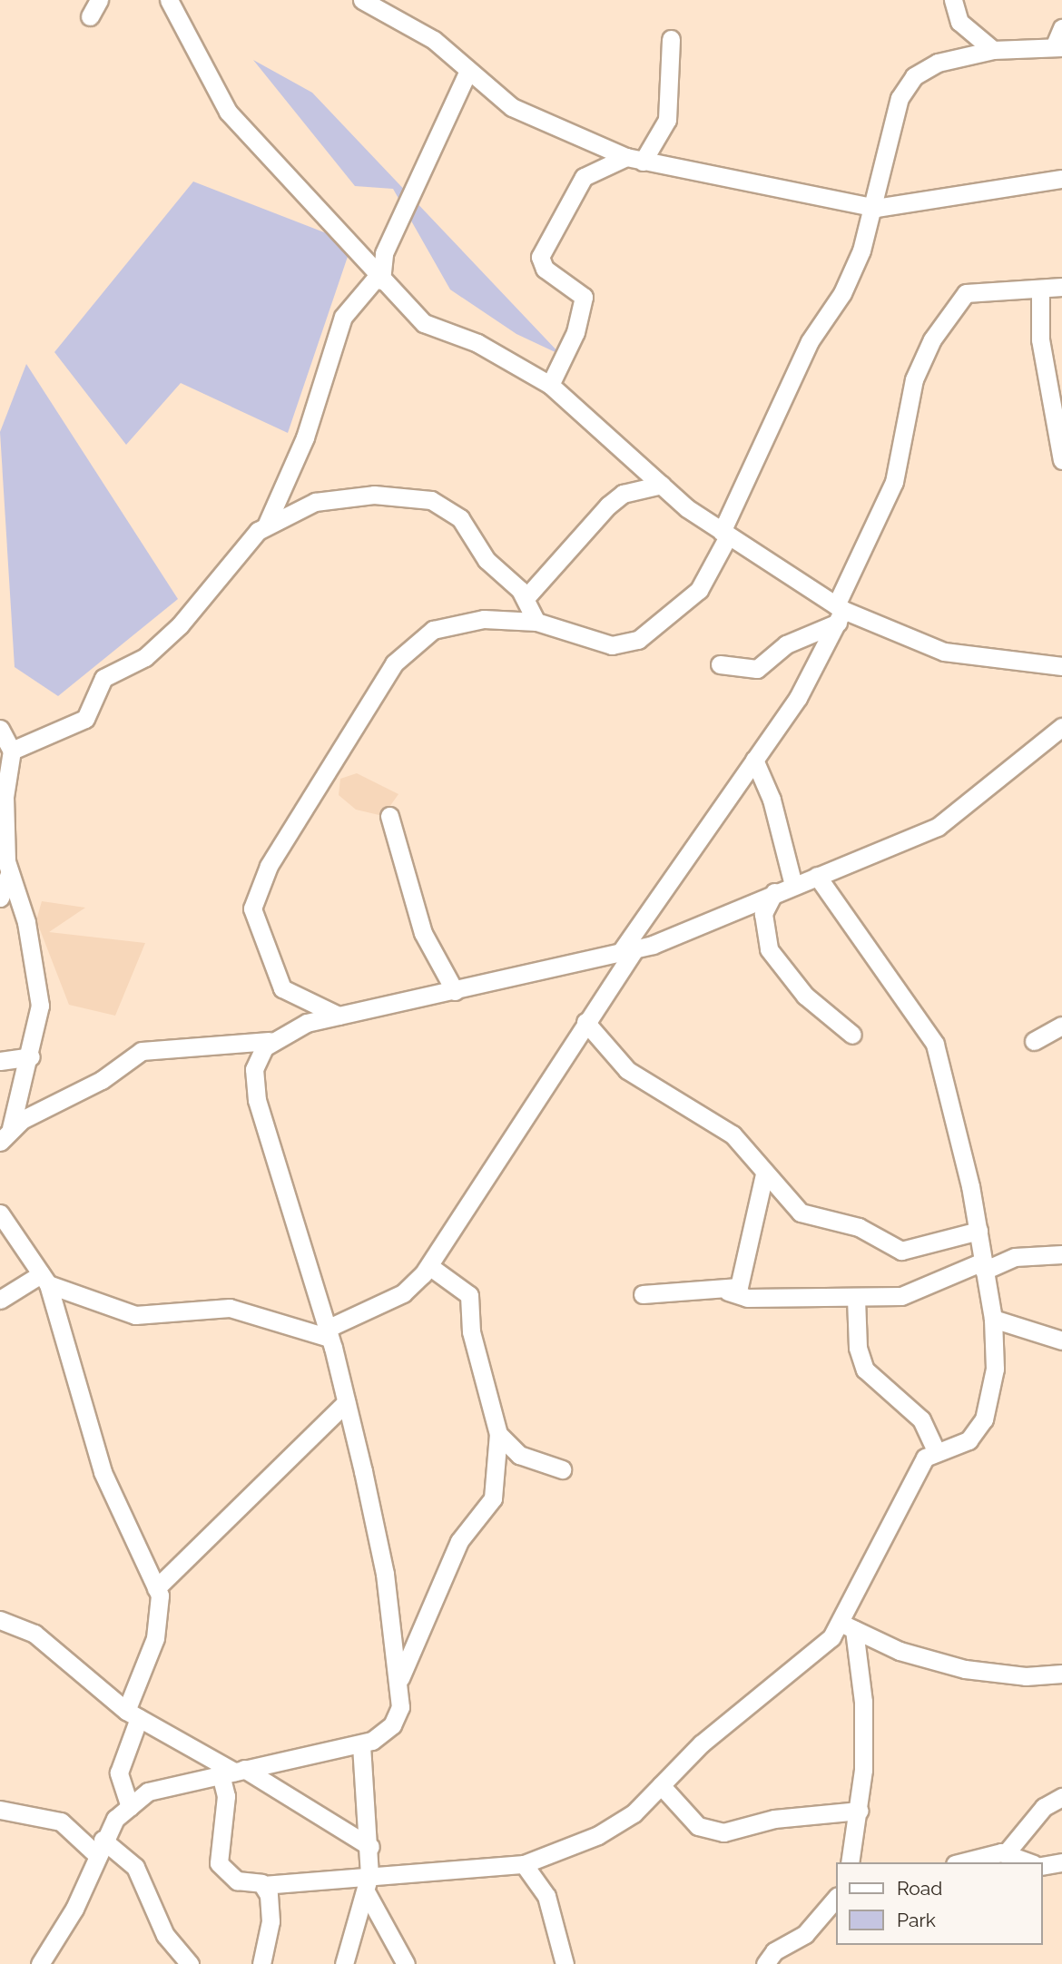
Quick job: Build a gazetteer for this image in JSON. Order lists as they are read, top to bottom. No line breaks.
{"legend":["Road","Park"]}
